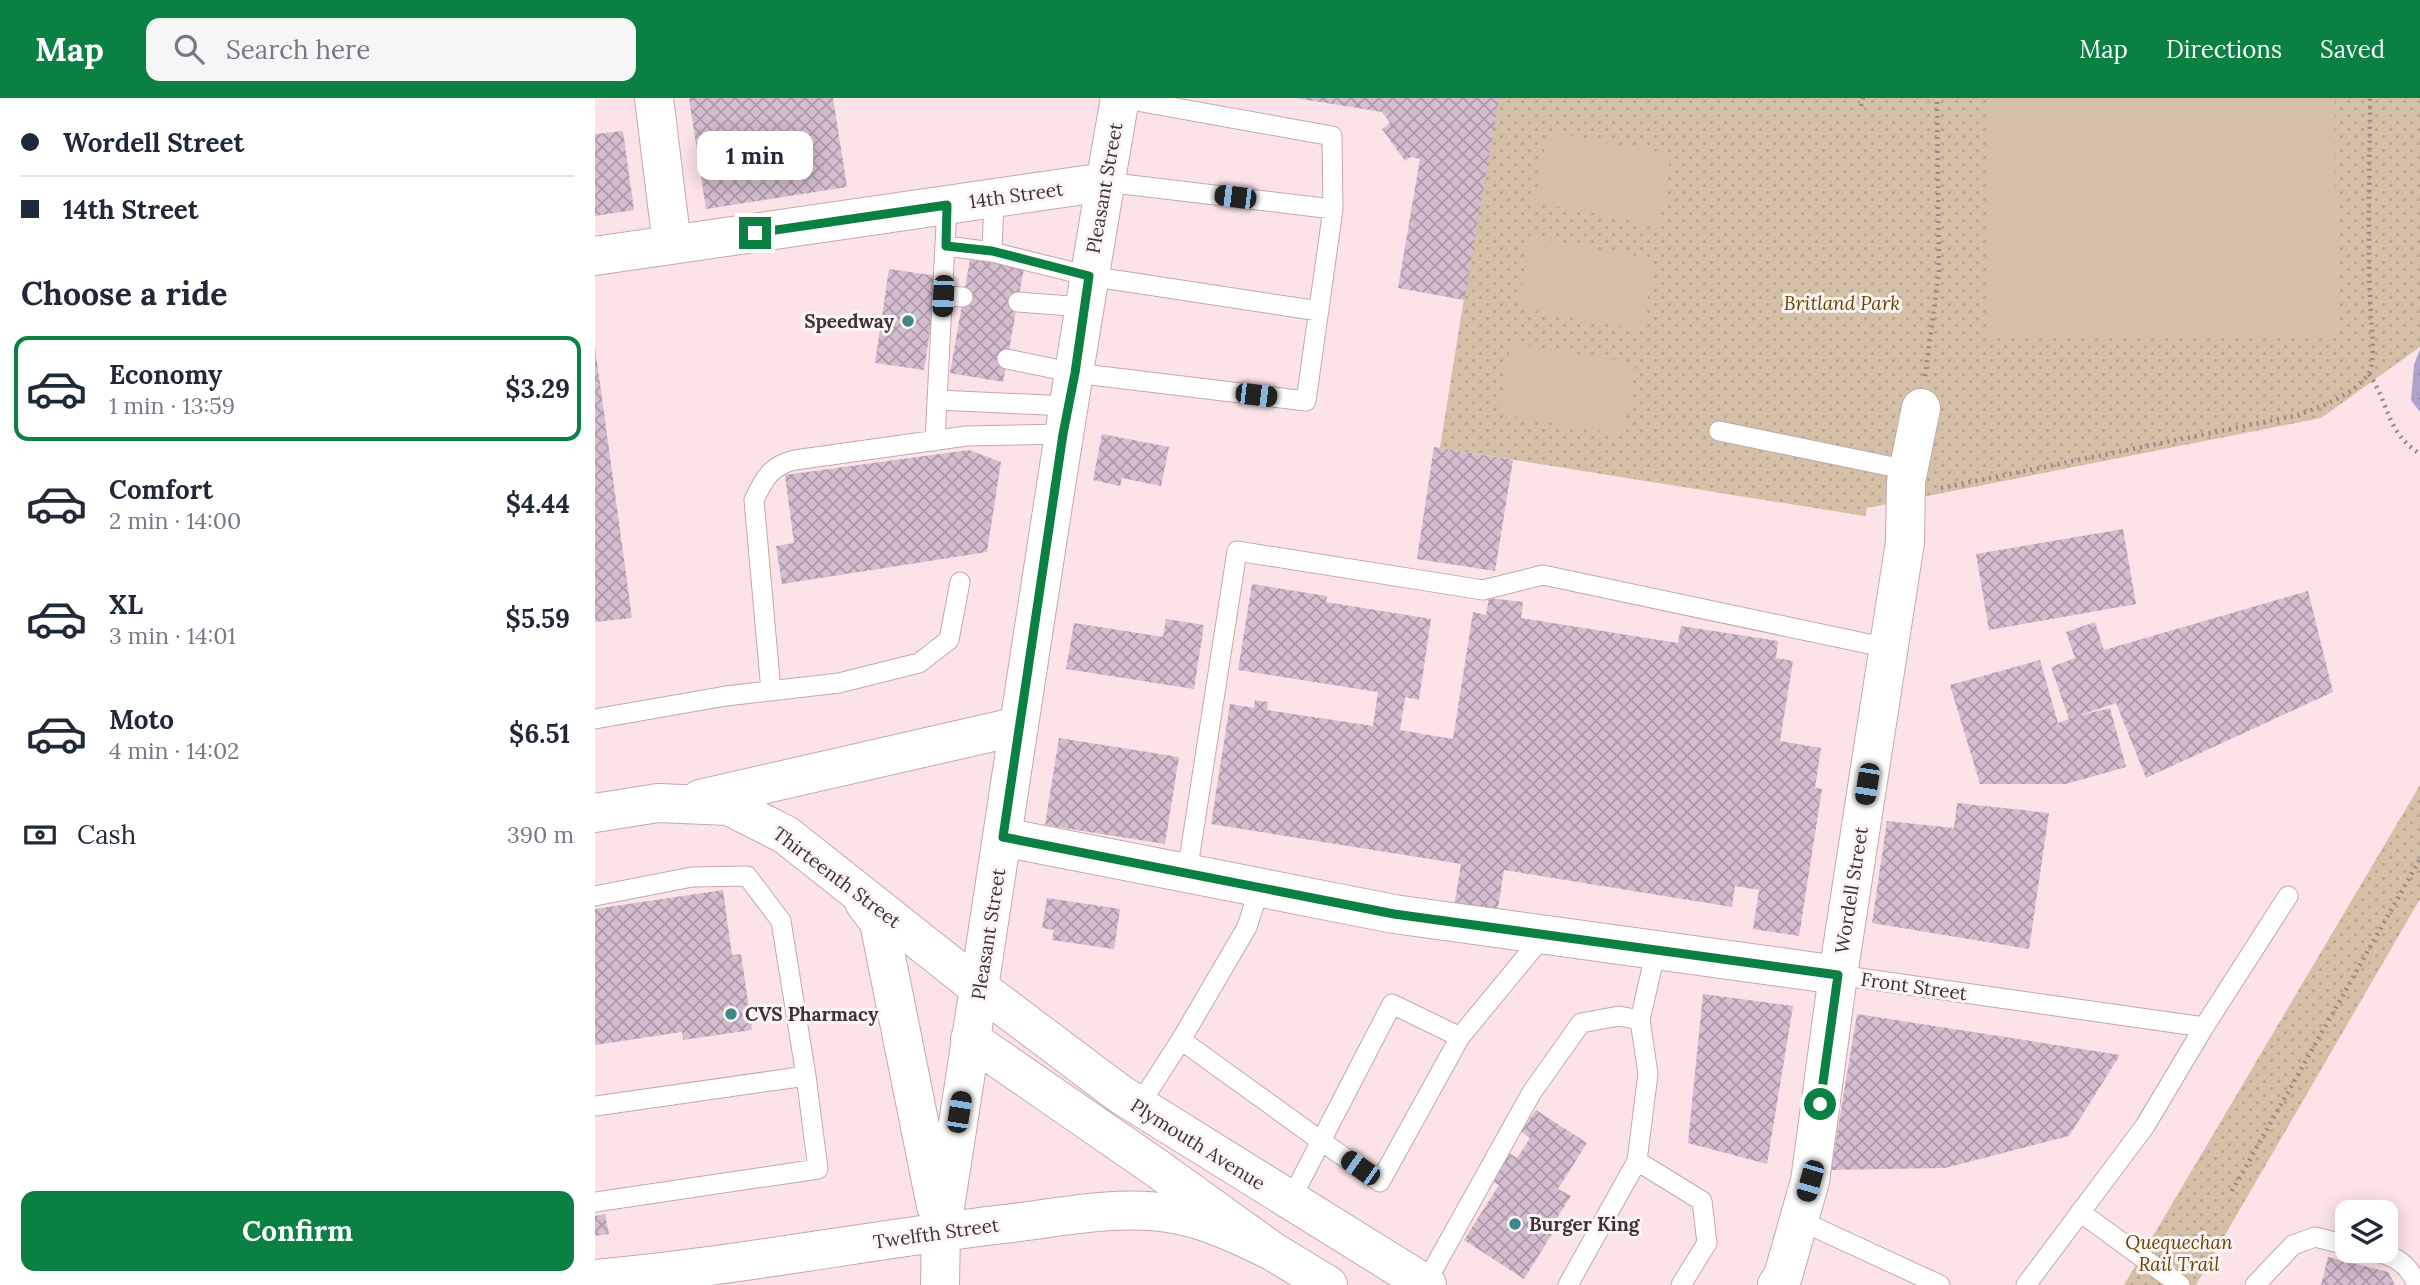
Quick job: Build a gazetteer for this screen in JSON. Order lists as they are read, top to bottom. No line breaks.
{"streets":{"main road":["Pleasant Street","14th Street","Thirteenth Street","Wordell Street","Front Street","Plymouth Avenue","Twelfth Street"]},"crossings":[["Pleasant Street","14th Street"],["Pleasant Street","Thirteenth Street"],["Pleasant Street","Front Street"],["Pleasant Street","Plymouth Avenue"],["Pleasant Street","Twelfth Street"],["Thirteenth Street","Plymouth Avenue"],["Wordell Street","Front Street"],["Plymouth Avenue","Twelfth Street"]],"parks":["Britland Park","Quequechan Rail Trail"],"places":["Speedway","CVS Pharmacy","Burger King"],"page":{"header":"Map","search":"Search here","nav":["Map","Directions","Saved"],"banner":["Wordell Street","14th Street"],"bubble":"1 min","heading":"Choose a ride","list":[{"name":"Economy","note":"1 min · 13:59","value":"$3.29"},{"name":"Comfort","note":"2 min · 14:00","value":"$4.44"},{"name":"XL","note":"3 min · 14:01","value":"$5.59"},{"name":"Moto","note":"4 min · 14:02","value":"$6.51"}],"pay":["Cash","390 m"],"buttons":"Confirm"}}
